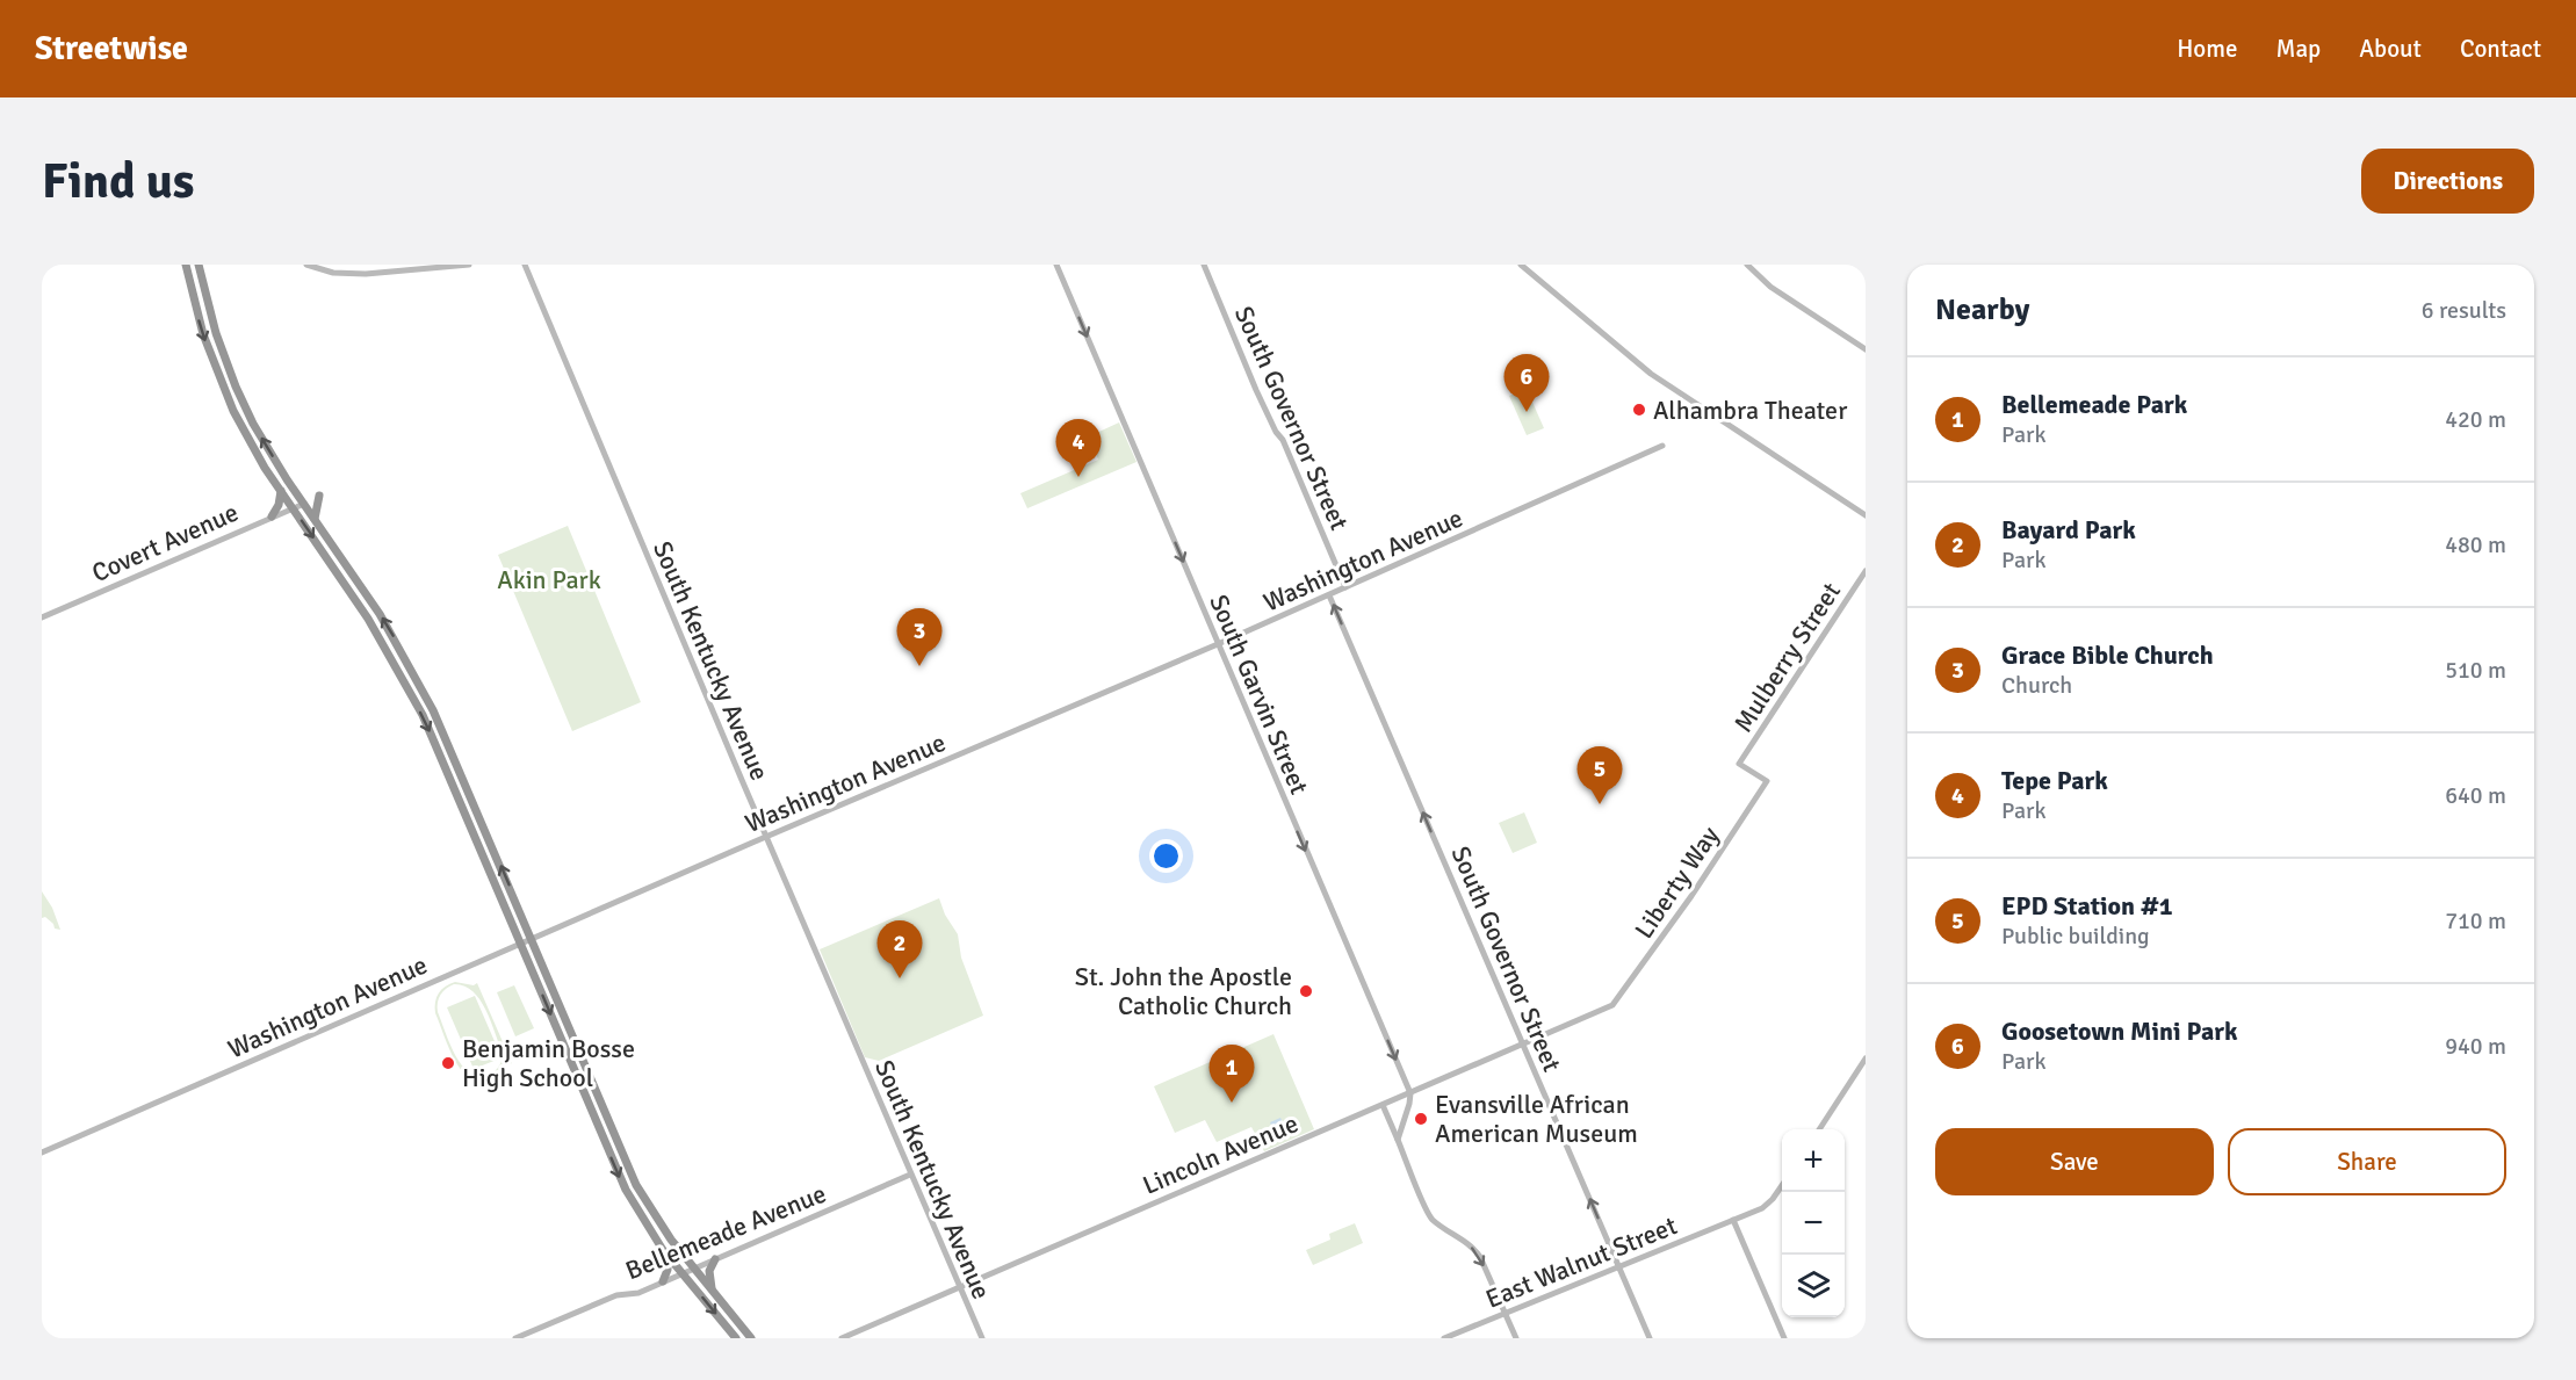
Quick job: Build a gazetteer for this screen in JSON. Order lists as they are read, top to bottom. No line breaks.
{"streets":{"street":["South Governor Street","Covert Avenue","Washington Avenue","Mulberry Street","South Kentucky Avenue","South Garvin Street","Liberty Way","Lincoln Avenue","Bellemeade Avenue","East Walnut Street"]},"crossings":[["South Governor Street","Washington Avenue"],["South Governor Street","Lincoln Avenue"],["South Governor Street","East Walnut Street"],["Washington Avenue","South Kentucky Avenue"],["Washington Avenue","South Garvin Street"],["Mulberry Street","Liberty Way"],["South Kentucky Avenue","Lincoln Avenue"],["South Kentucky Avenue","Bellemeade Avenue"],["South Garvin Street","Lincoln Avenue"],["Liberty Way","Lincoln Avenue"]],"one_way":["South Governor Street","South Garvin Street"],"parks":["Akin Park"],"places":["Alhambra Theater","St. John the Apostle Catholic Church","Benjamin Bosse High School","Evansville African American Museum"],"page":{"header":"Streetwise","nav":["Home","Map","About","Contact"],"buttons":["Directions",["Save","Share"]],"title":"Find us","heading":["Nearby","6 results"],"pins":["6","4","3","5","2","1"],"list":[{"mark":"1","name":"Bellemeade Park","note":"Park","value":"420 m"},{"mark":"2","name":"Bayard Park","note":"Park","value":"480 m"},{"mark":"3","name":"Grace Bible Church","note":"Church","value":"510 m"},{"mark":"4","name":"Tepe Park","note":"Park","value":"640 m"},{"mark":"5","name":"EPD Station #1","note":"Public building","value":"710 m"},{"mark":"6","name":"Goosetown Mini Park","note":"Park","value":"940 m"}],"map_buttons":["+","−"]}}
